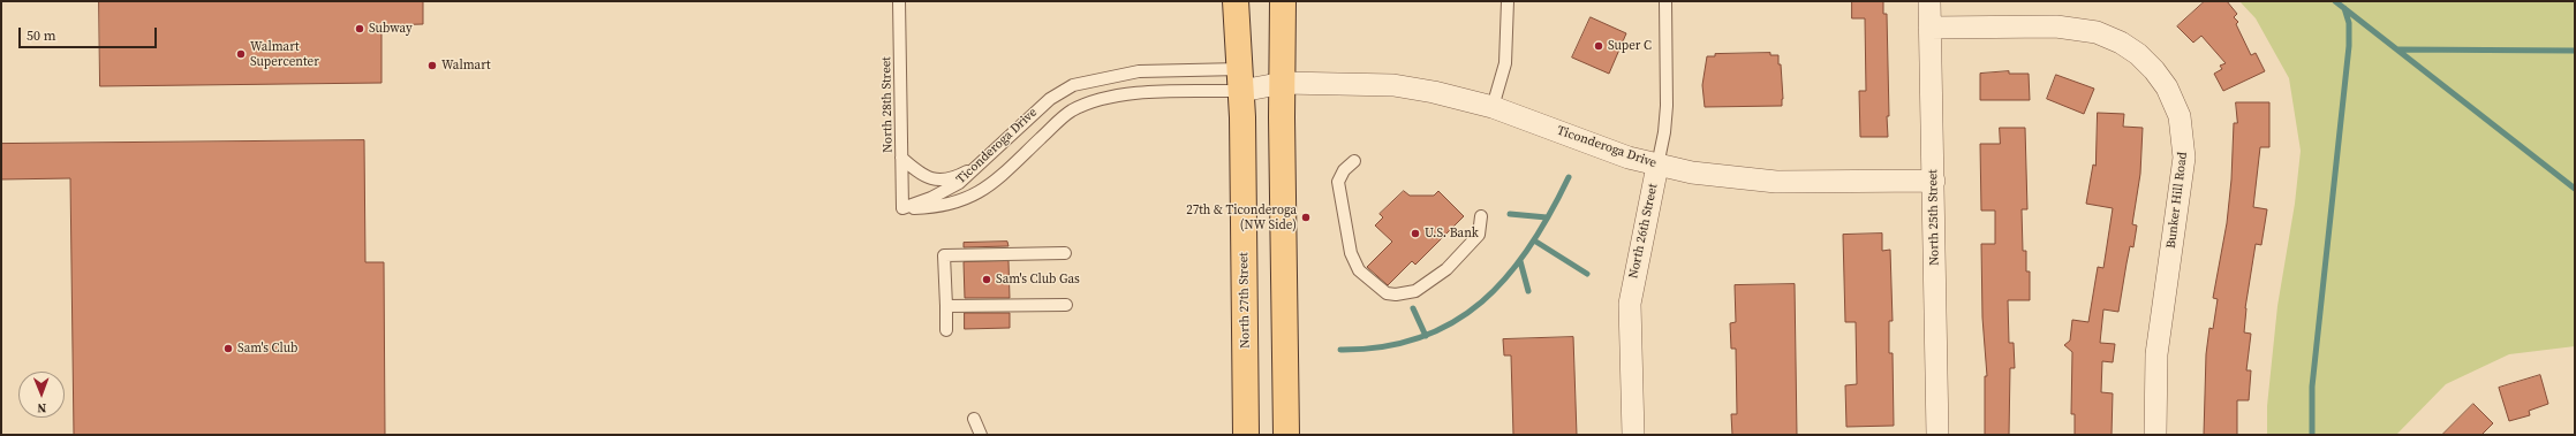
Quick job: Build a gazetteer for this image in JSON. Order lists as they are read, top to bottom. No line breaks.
{"streets":{"main road":["North 27th Street"],"street":["Ticonderoga Drive","Bunker Hill Road","North 25th Street","North 26th Street"],"lane":["North 28th Street"]},"crossings":[["North 28th Street","Ticonderoga Drive"],["Ticonderoga Drive","North 25th Street"],["Ticonderoga Drive","North 26th Street"],["Ticonderoga Drive","North 27th Street"],["Bunker Hill Road","North 25th Street"]],"places":["Subway","Super C","Walmart Supercenter","Walmart","27th & Ticonderoga (NW Side)","U.S. Bank","Sam's Club Gas","Sam's Club"],"scale_bar":"50 m","north":"bottom"}
